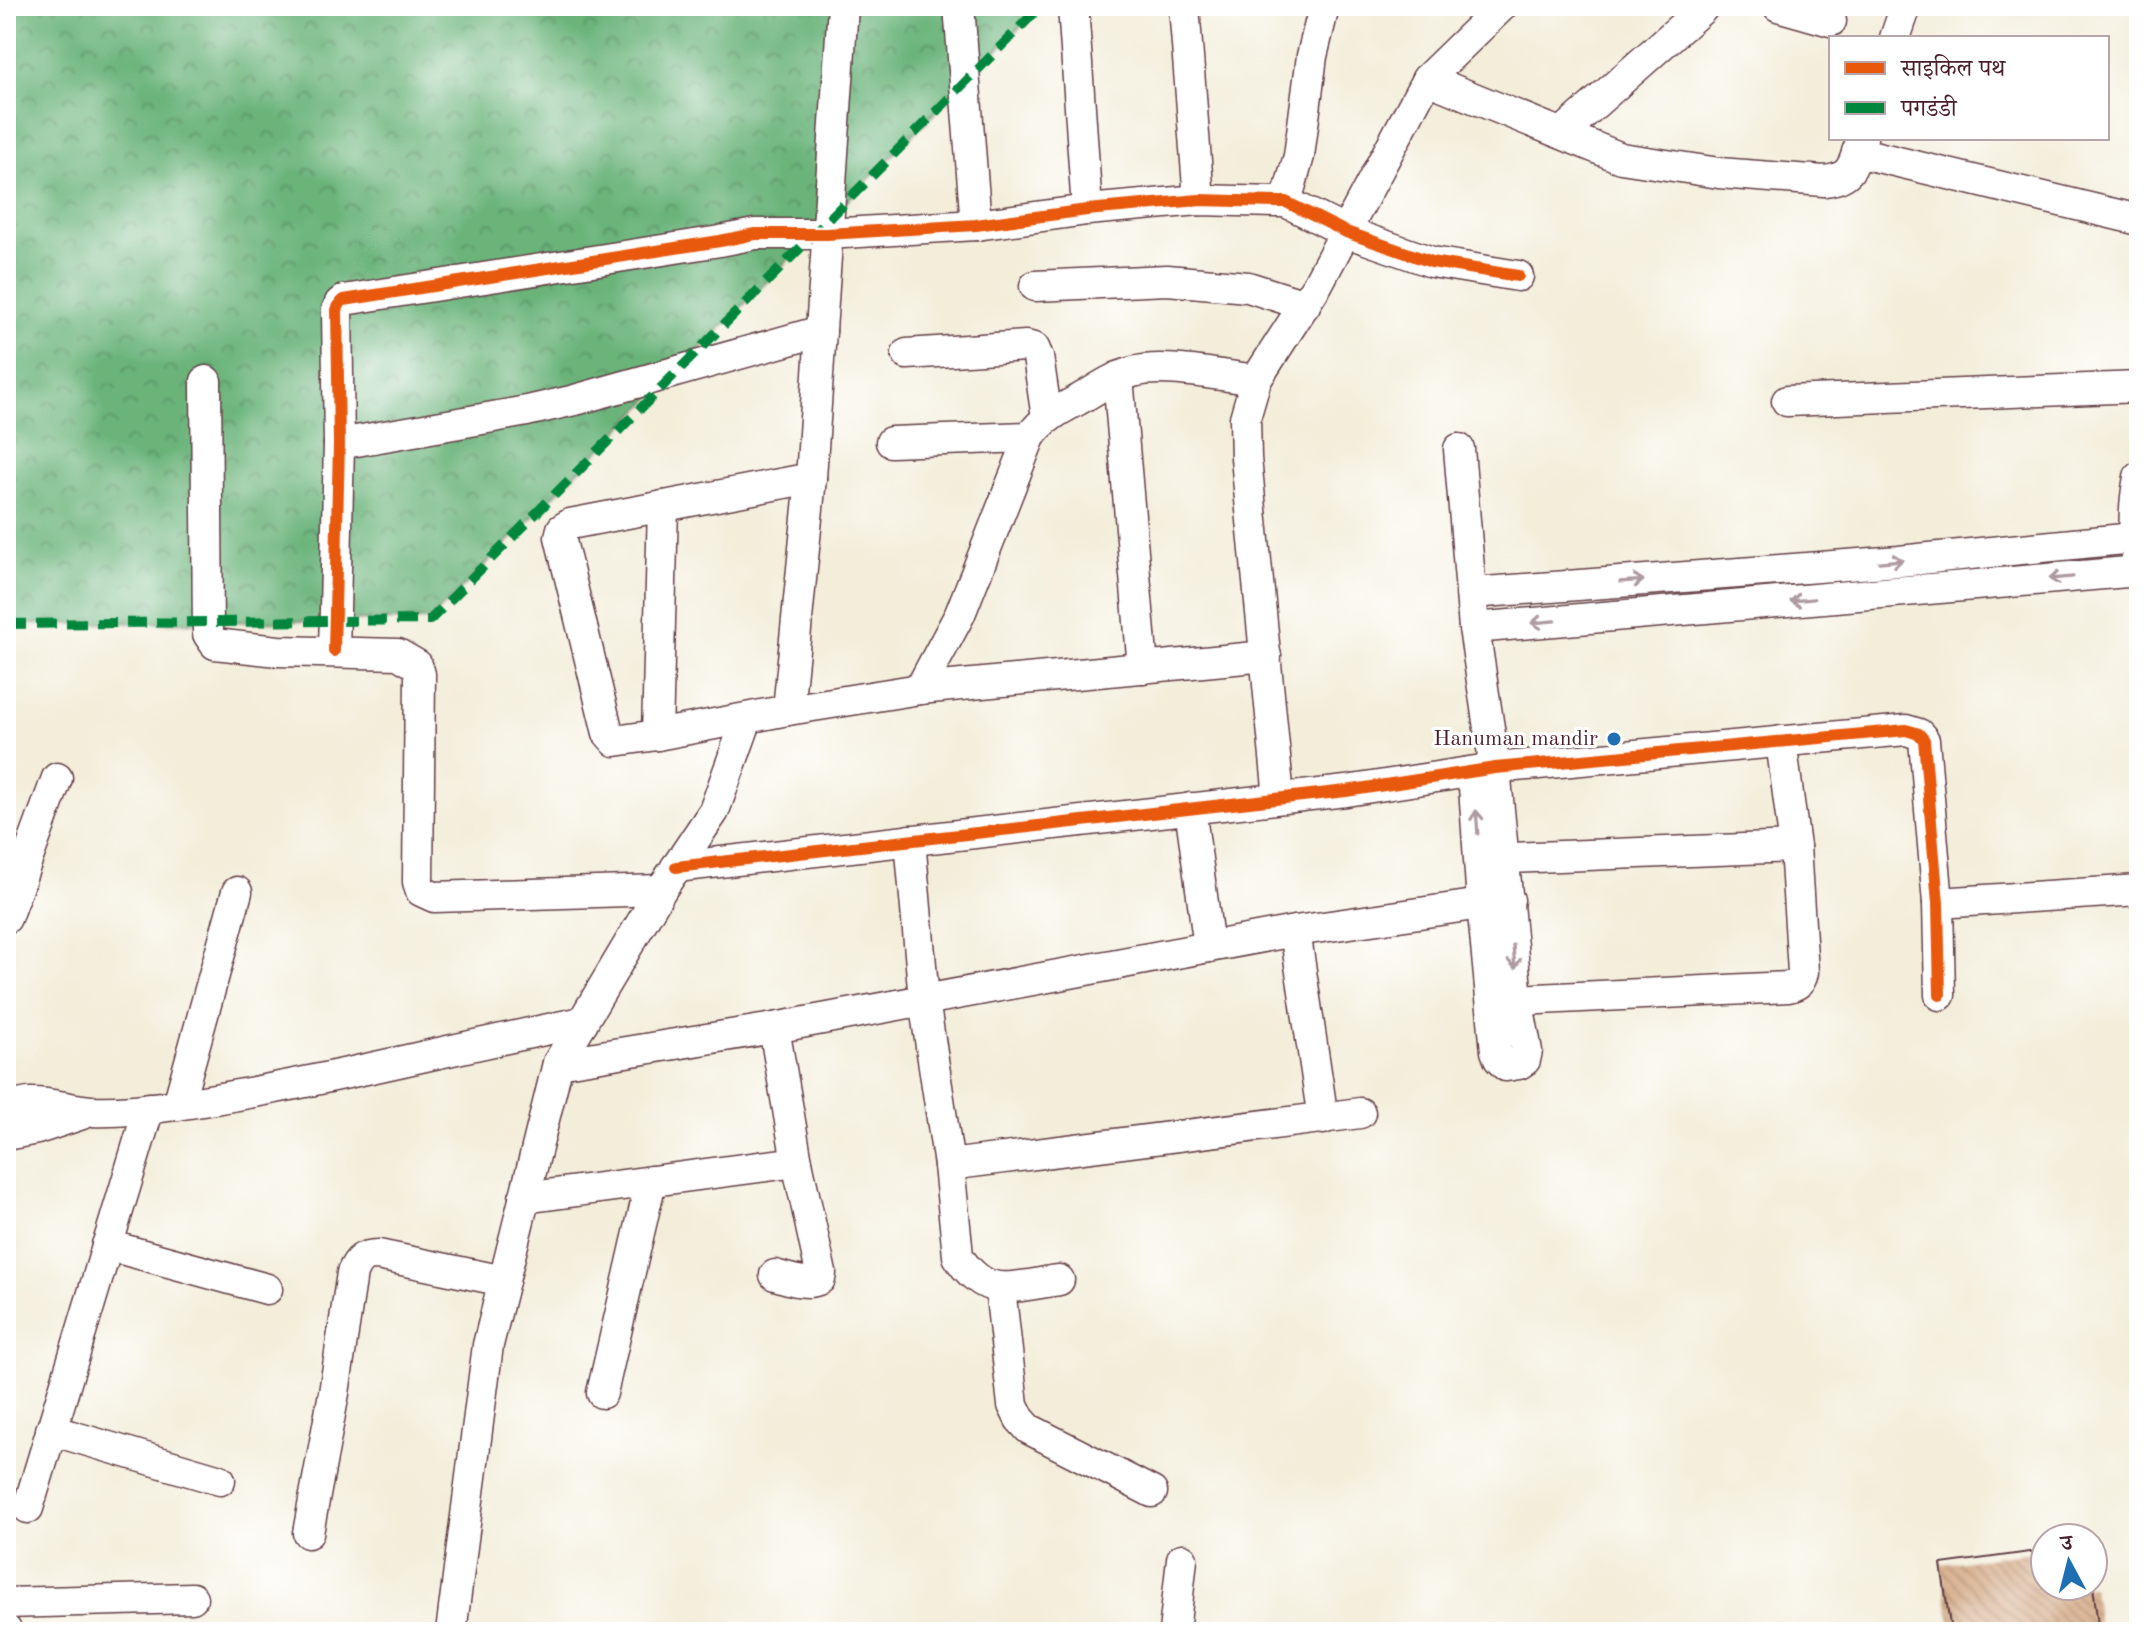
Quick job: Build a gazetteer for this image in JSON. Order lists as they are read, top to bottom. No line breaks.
{"places":["Hanuman mandir"],"legend":["साइकिल पथ","पगडंडी"],"north":"top"}
